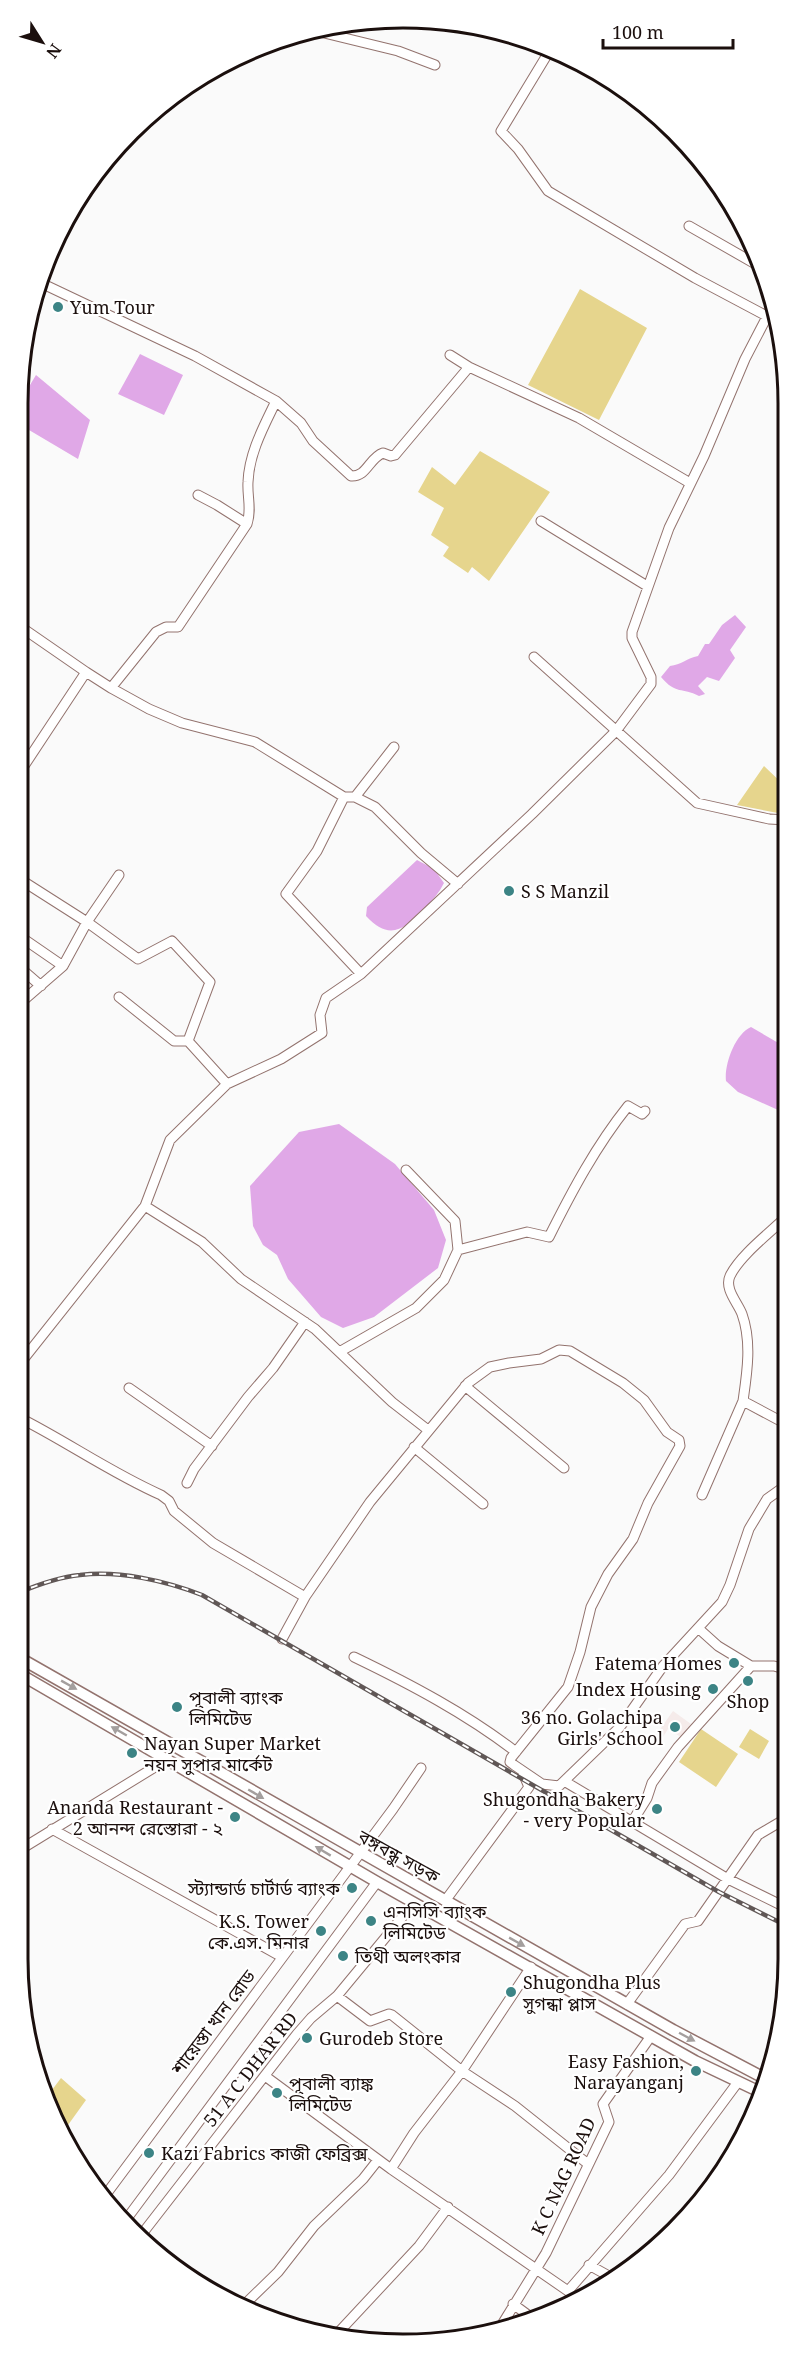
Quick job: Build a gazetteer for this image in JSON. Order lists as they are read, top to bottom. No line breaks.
{"streets":{"main road":["বঙ্গবন্ধু সড়ক"],"street":["শায়েস্তা খান রোড","51 A C DHAR RD","K C NAG ROAD"]},"crossings":[["বঙ্গবন্ধু সড়ক","শায়েস্তা খান রোড"],["বঙ্গবন্ধু সড়ক","51 A C DHAR RD"],["বঙ্গবন্ধু সড়ক","K C NAG ROAD"]],"places":["Yum Tour","S S Manzil","Fatema Homes","Shop","Index Housing","পূবালী ব্যাংক লিমিটেড","36 no. Golachipa Girls' School","Nayan Super Market নয়ন সুপার মার্কেট","Shugondha Bakery - very Popular","Ananda Restaurant - 2 আনন্দ রেস্তোরা - ২","স্ট্যান্ডার্ড চার্টার্ড ব্যাংক","এনসিসি ব্যাংক লিমিটেড","K.S. Tower কে.এস. মিনার","তিথী অলংকার","Shugondha Plus সুগন্ধা প্লাস","Gurodeb Store","Easy Fashion, Narayanganj","পূবালী ব্যাঙ্ক লিমিটেড","Kazi Fabrics কাজী ফেব্রিক্স"],"scale_bar":"100 m","north":"bottom right"}
